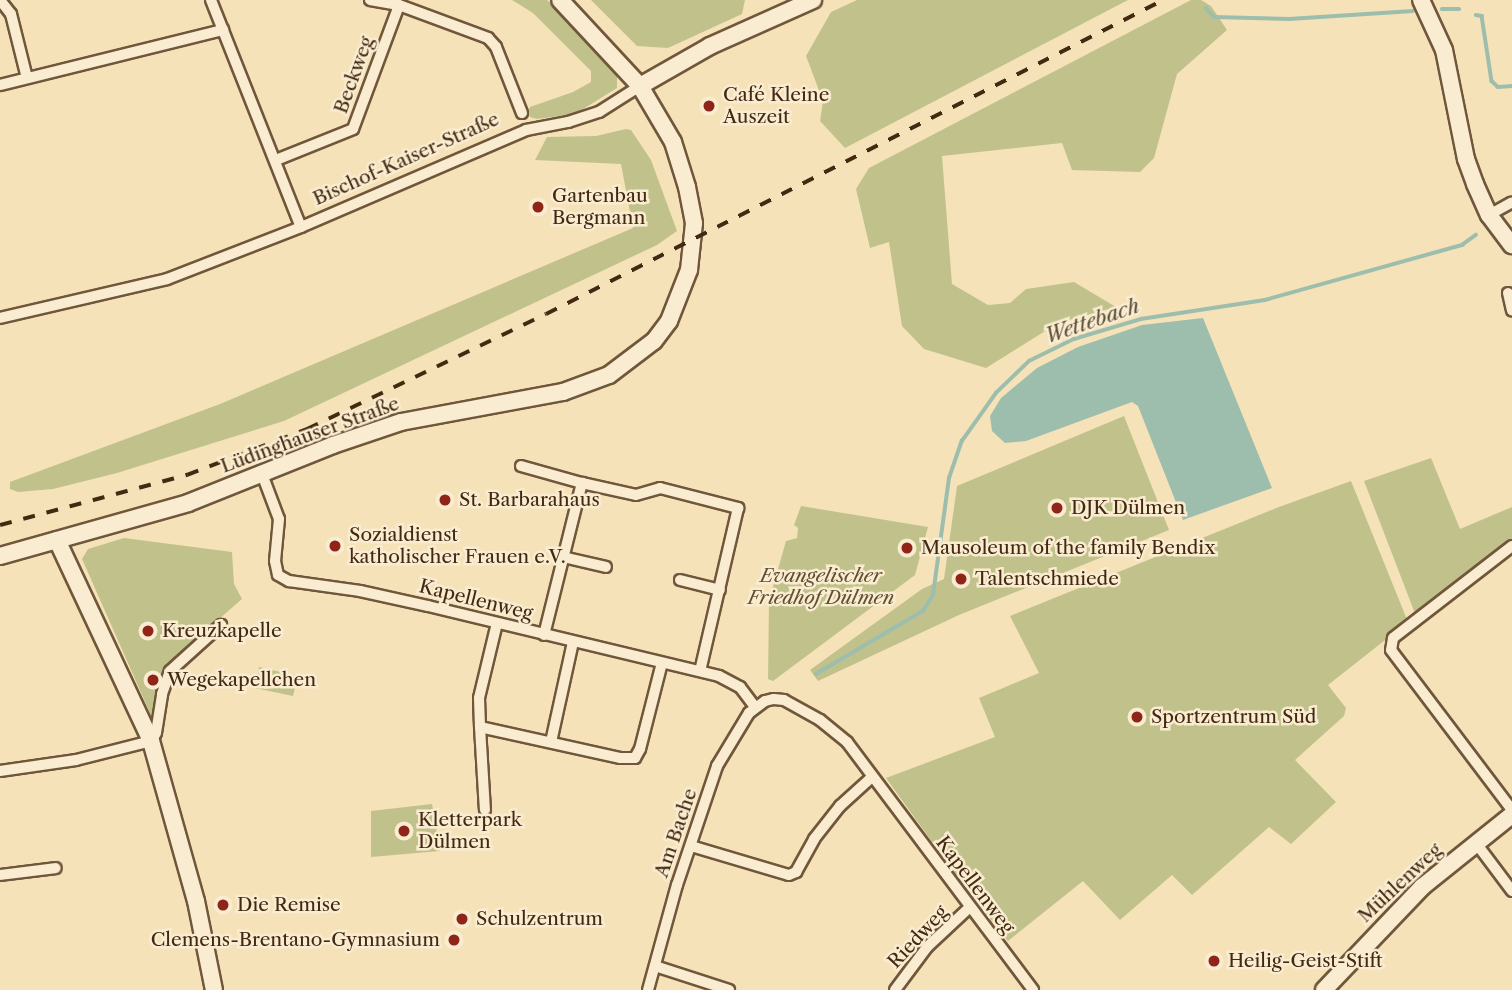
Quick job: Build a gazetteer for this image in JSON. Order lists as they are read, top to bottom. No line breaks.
{"streets":{"street":["Beckweg","Bischof-Kaiser-Straße","Lüdinghauser Straße","Kapellenweg","Am Bache","Mühlenweg","Riedweg"]},"crossings":[["Bischof-Kaiser-Straße","Lüdinghauser Straße"],["Lüdinghauser Straße","Kapellenweg"],["Kapellenweg","Am Bache"],["Kapellenweg","Riedweg"]],"water":["Wettebach"],"parks":["Evangelischer Friedhof Dülmen"],"places":["Café Kleine Auszeit","Gartenbau Bergmann","St. Barbarahaus","DJK Dülmen","Sozialdienst katholischer Frauen e.V.","Mausoleum of the family Bendix","Talentschmiede","Kreuzkapelle","Wegekapellchen","Sportzentrum Süd","Kletterpark Dülmen","Die Remise","Schulzentrum","Clemens-Brentano-Gymnasium","Heilig-Geist-Stift"]}
